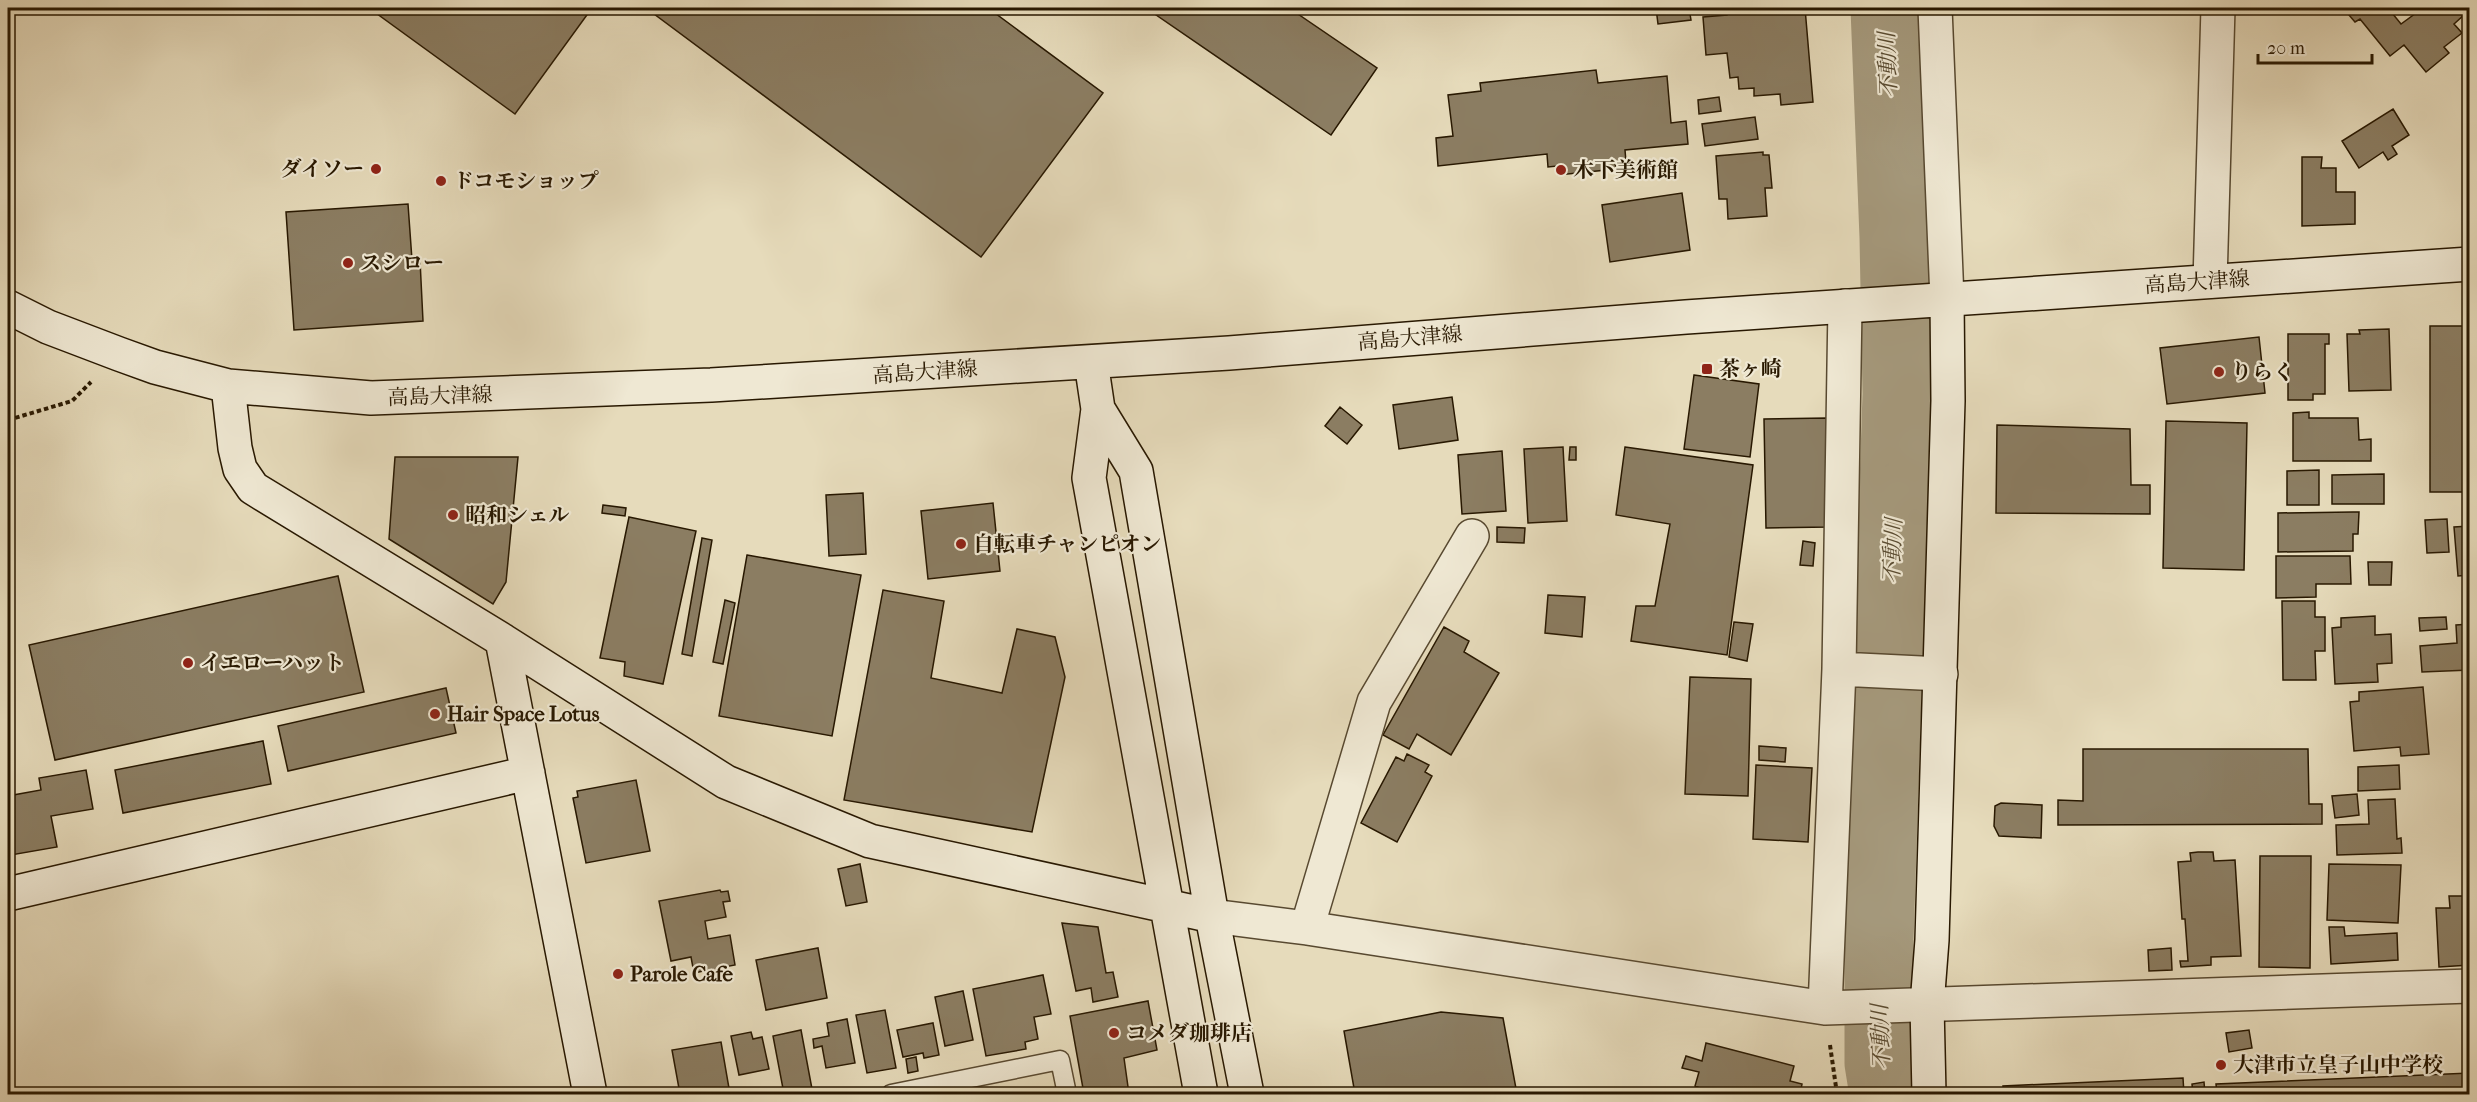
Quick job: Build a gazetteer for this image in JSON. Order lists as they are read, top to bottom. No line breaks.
{"streets":{"street":["高島大津線"]},"water":["不動川"],"places":{"other":["ダイソー","木下美術館","ドコモショップ","スシロー","りらく","昭和シェル","自転車チャンピオン","イエローハット","Hair Space Lotus","Parole Cafe","コメダ珈琲店","大津市立皇子山中学校"],"transit":["茶ヶ崎"]},"scale_bar":"20 m"}
